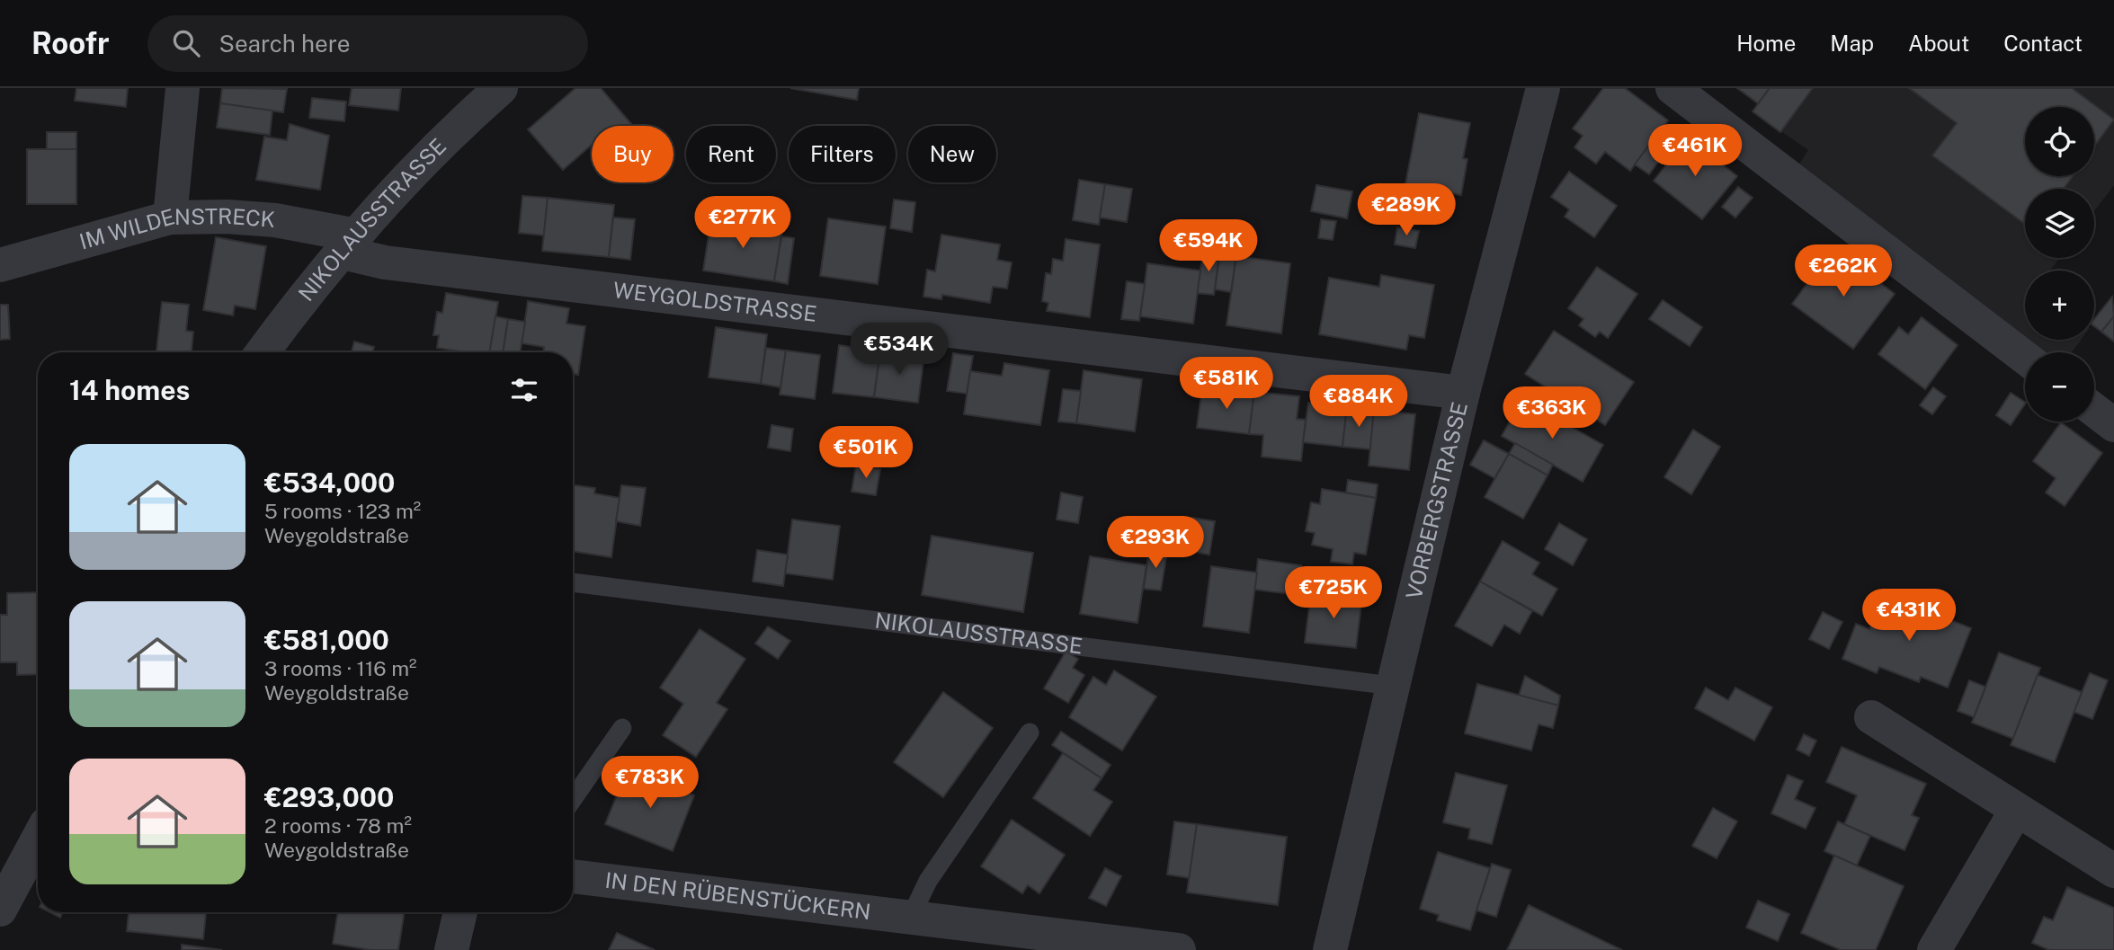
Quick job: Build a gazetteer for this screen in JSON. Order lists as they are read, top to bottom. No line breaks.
{"streets":{"street":["NIKOLAUSSTRASSE","IM WILDENSTRECK","WEYGOLDSTRASSE","VORBERGSTRASSE","IN DEN RÜBENSTÜCKERN"]},"crossings":[["NIKOLAUSSTRASSE","IM WILDENSTRECK"],["NIKOLAUSSTRASSE","WEYGOLDSTRASSE"],["NIKOLAUSSTRASSE","VORBERGSTRASSE"],["IM WILDENSTRECK","WEYGOLDSTRASSE"],["WEYGOLDSTRASSE","VORBERGSTRASSE"]],"page":{"header":"Roofr","search":"Search here","nav":["Home","Map","About","Contact"],"map_buttons":["+","−"],"price":["€461K","€289K","€277K","€594K","€262K","€534K","€581K","€884K","€363K","€501K","€293K","€725K","€431K","€783K"],"chip":["Buy","Rent","Filters","New"],"heading":"14 homes","list":[{"name":"€534,000","note":"5 rooms · 123 m² · Weygoldstraße"},{"name":"€581,000","note":"3 rooms · 116 m² · Weygoldstraße"},{"name":"€293,000","note":"2 rooms · 78 m² · Weygoldstraße"}]}}
